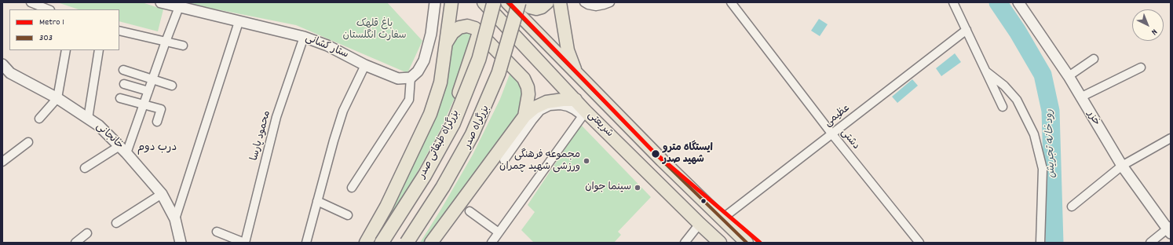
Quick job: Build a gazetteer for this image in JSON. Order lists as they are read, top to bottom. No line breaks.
{"streets":{"highway":["بزرگراه صدر","بزرگراه طبقاتی صدر"],"main road":["شریعتی"],"street":["ستار کشانی","عظیمی","خزر","محمود پارسا","خانجانی","دشتی"]},"crossings":[["ستار کشانی","محمود پارسا"],["عظیمی","شریعتی"],["عظیمی","دشتی"]],"districts":["درب دوم"],"water":["رودخانه تجریش"],"parks":["باغ قلهک سفارت انگلستان"],"places":["ایستگاه مترو شهید صدر","مجموعه فرهنگی ورزشی شهید چمران","سینما جوان"],"lines":["metro line 1","transit line 303"],"legend":["Metro 1","303"],"north":"bottom right"}
